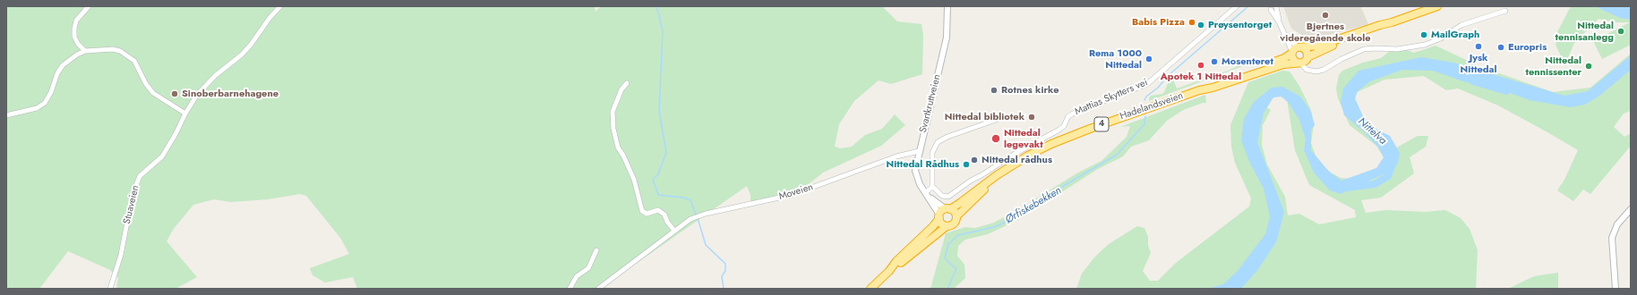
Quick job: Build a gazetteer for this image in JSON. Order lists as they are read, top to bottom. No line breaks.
{"streets":{"highway":["Hadelandsveien","4"],"street":["Mattias Skytters vei","Svartkruttveien","Moveien","Stuaveien"]},"crossings":[["Svartkruttveien","Hadelandsveien"],["Svartkruttveien","4"],["Svartkruttveien","Moveien"],["Hadelandsveien","4"]],"water":["Nittelva","Ørfiskebekken"],"places":["Bjertnes videregående skole","Babis Pizza","Prøysentorget","Nittedal tennisanlegg","MailGraph","Jysk Nittedal","Europris","Rema 1000 Nittedal","Mosenteret","Apotek 1 Nittedal","Nittedal tennissenter","Rotnes kirke","Sinoberbarnehagene","Nittedal bibliotek","Nittedal legevakt","Nittedal rådhus","Nittedal Rådhus"]}
